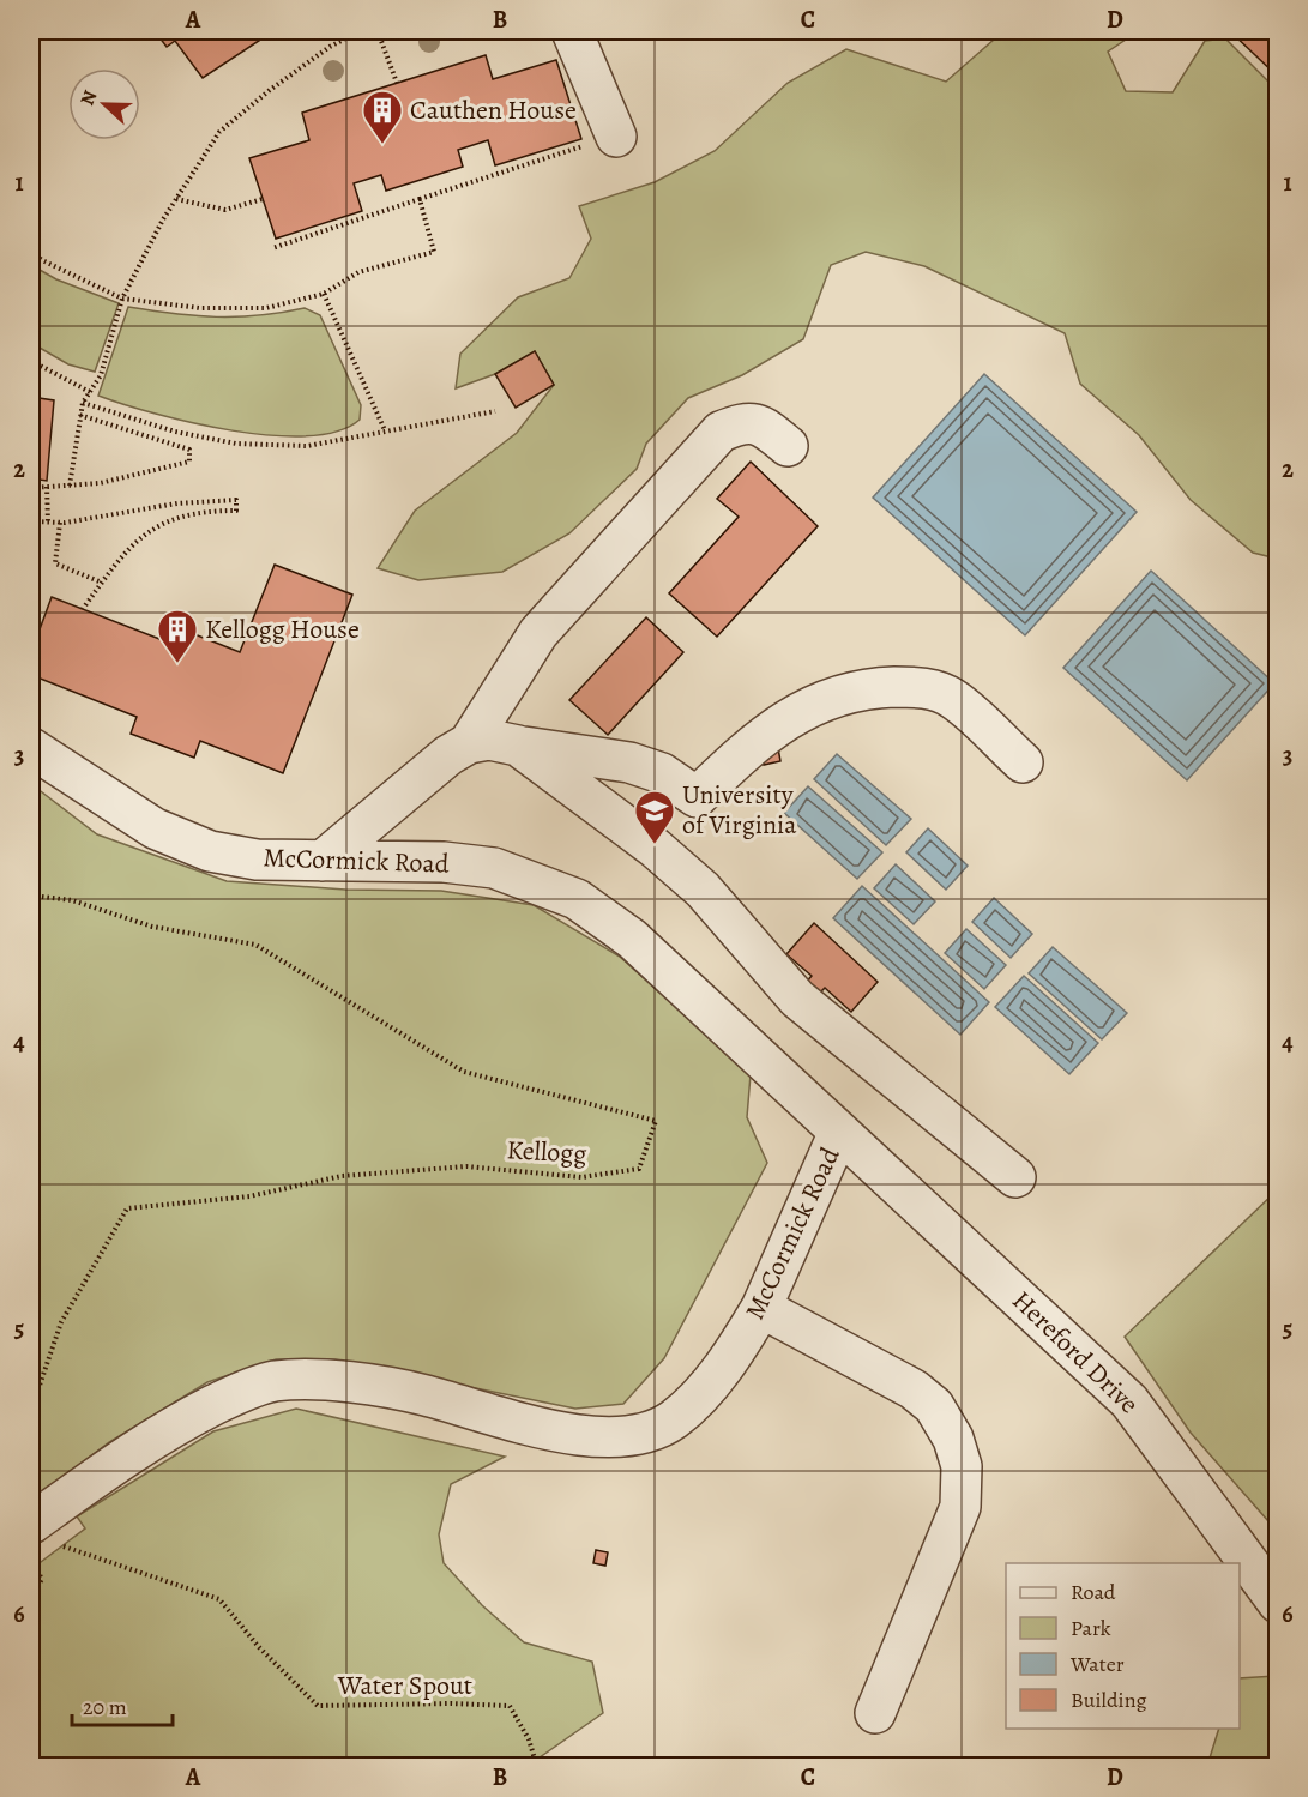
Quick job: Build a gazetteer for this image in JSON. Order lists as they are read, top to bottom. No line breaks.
{"streets":{"street":["McCormick Road","Hereford Drive"],"path":["Kellogg","Water Spout"]},"crossings":[["McCormick Road","Hereford Drive"],["McCormick Road","Water Spout"]],"places":{"building":["Cauthen House","Kellogg House"],"school or university":["University of Virginia"]},"legend":["Road","Park","Water","Building"],"scale_bar":"20 m","north":"left","grid":{"columns":["A","B","C","D"],"rows":["1","2","3","4","5","6"]}}
